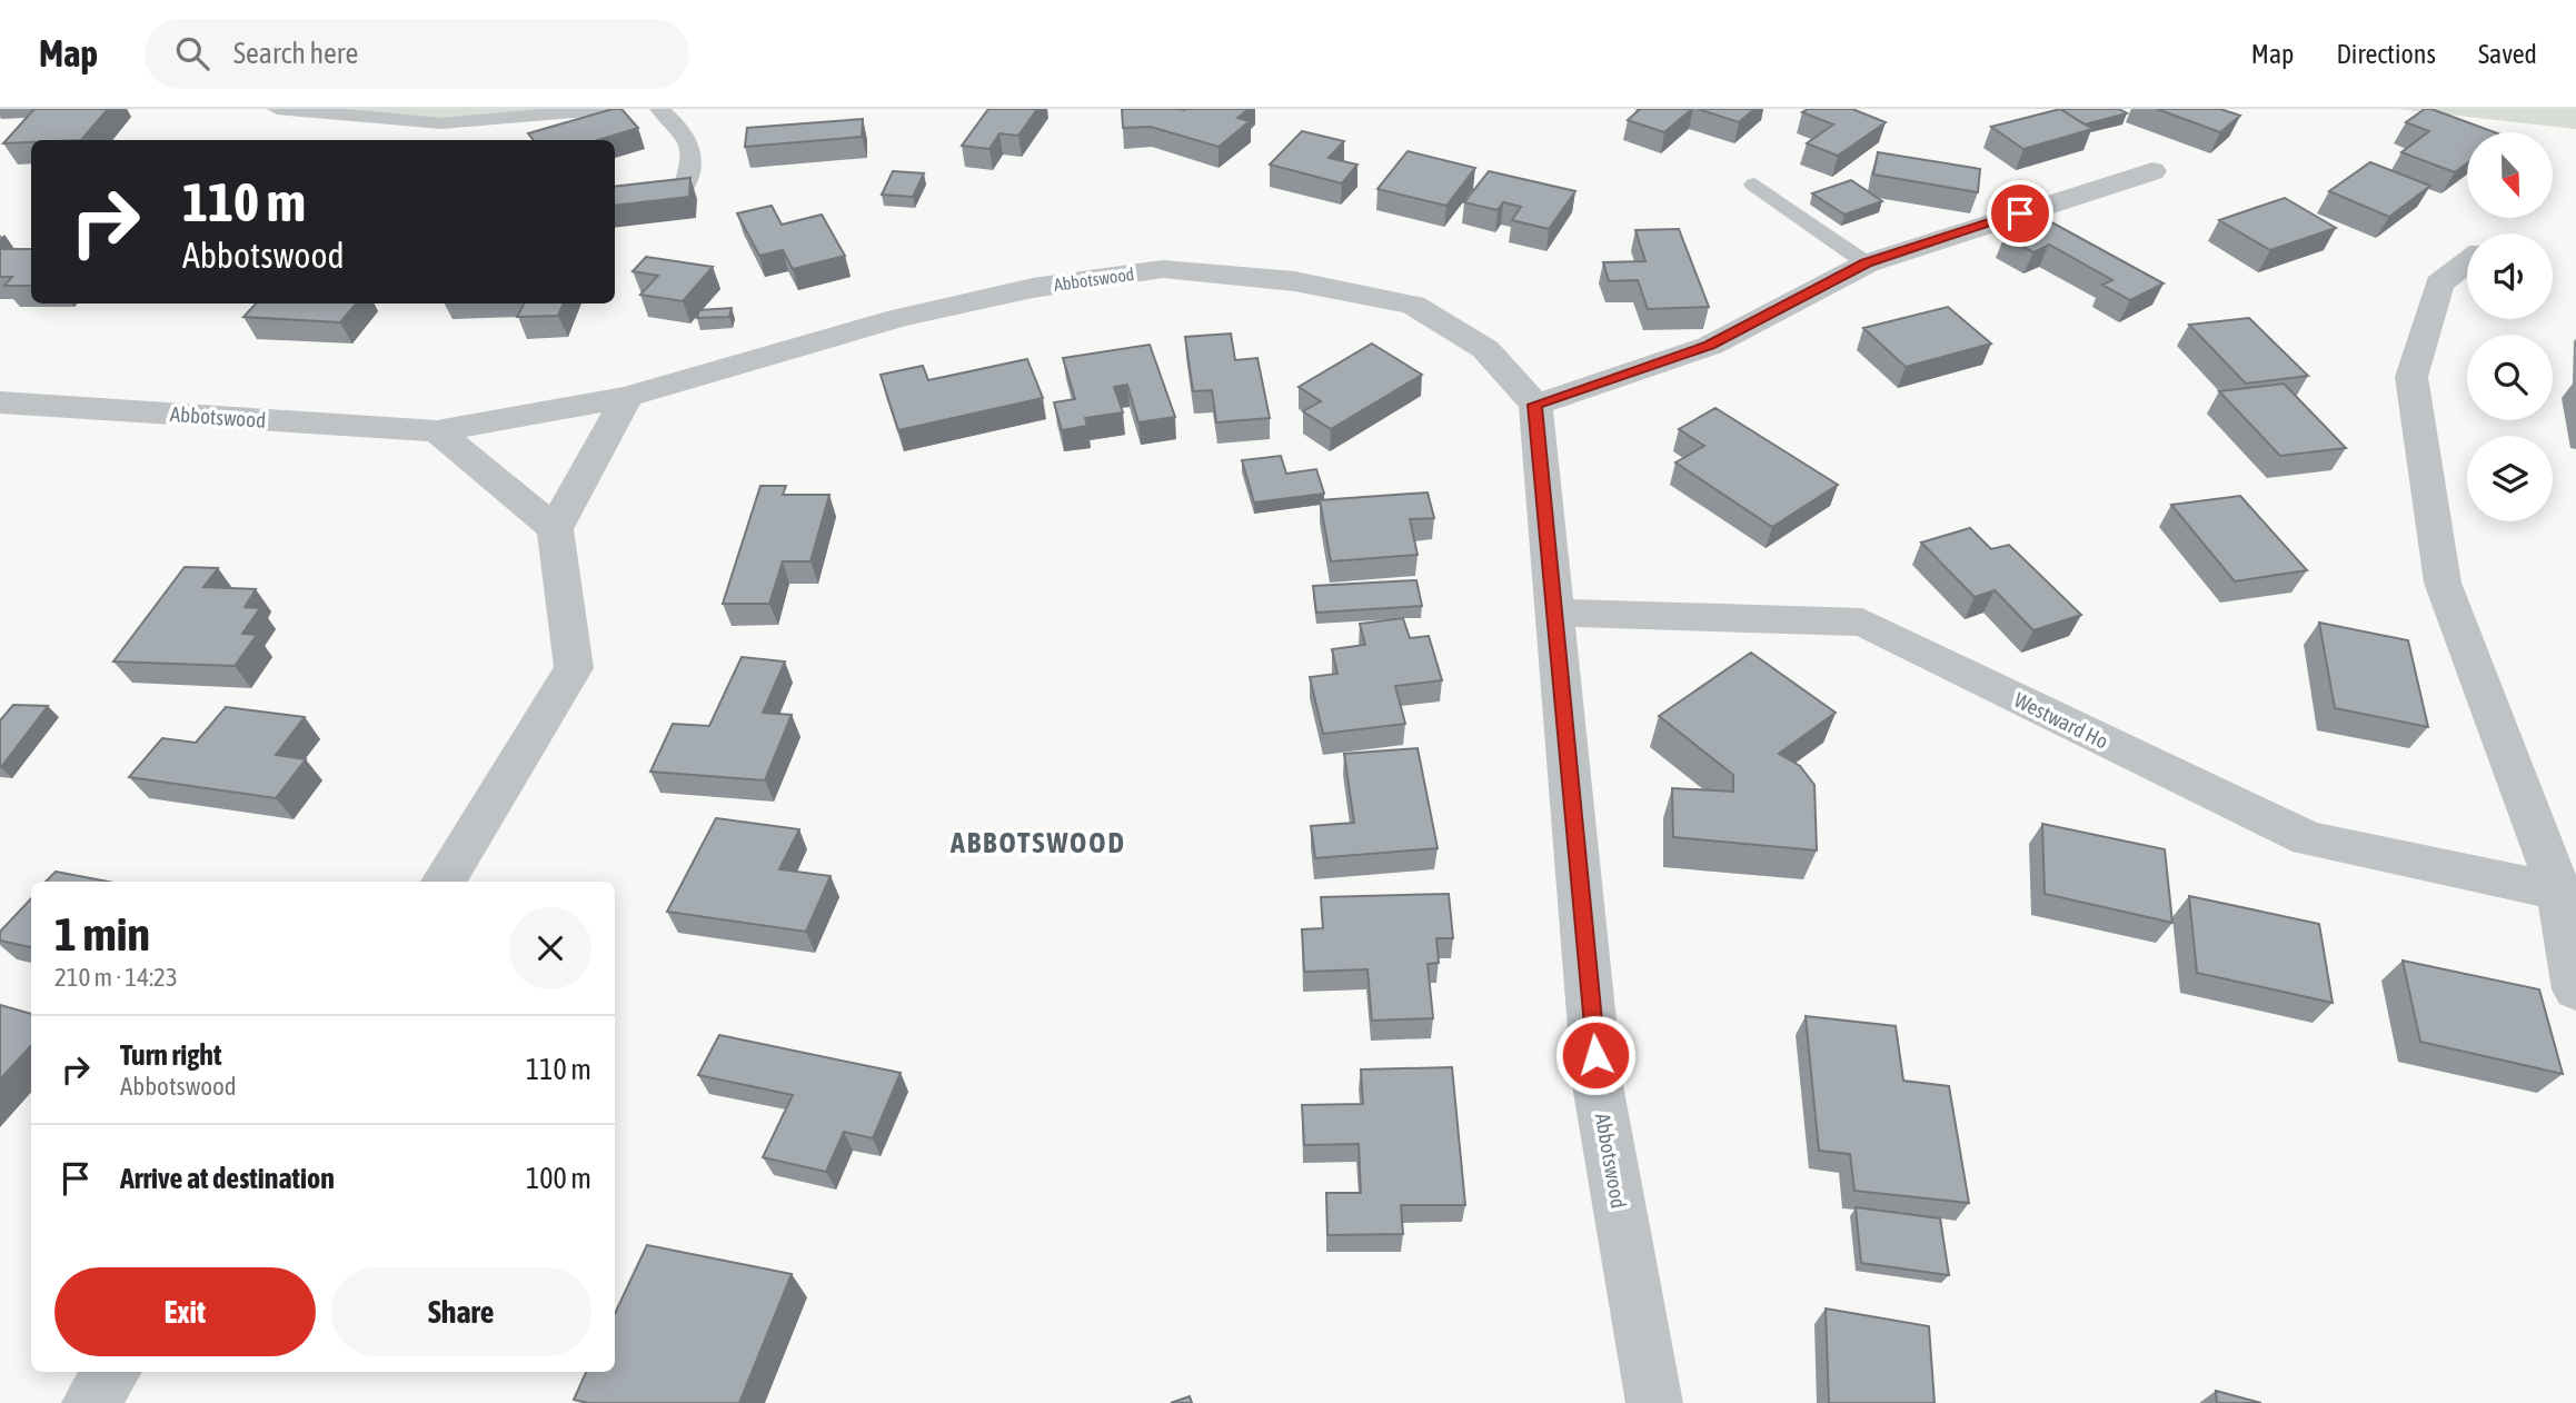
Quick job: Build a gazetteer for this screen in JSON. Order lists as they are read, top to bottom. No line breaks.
{"streets":{"street":["Abbotswood","Westward Ho"]},"crossings":[["Abbotswood","Westward Ho"]],"districts":["ABBOTSWOOD"],"north":"bottom","page":{"header":"Map","search":"Search here","nav":["Map","Directions","Saved"],"turn":["110 m","Abbotswood"],"heading":["1 min","210 m · 14:23"],"list":[{"name":"Turn right","note":"Abbotswood","value":"110 m"},{"name":"Arrive at destination","value":"100 m"}],"buttons":["Exit","Share"]}}
